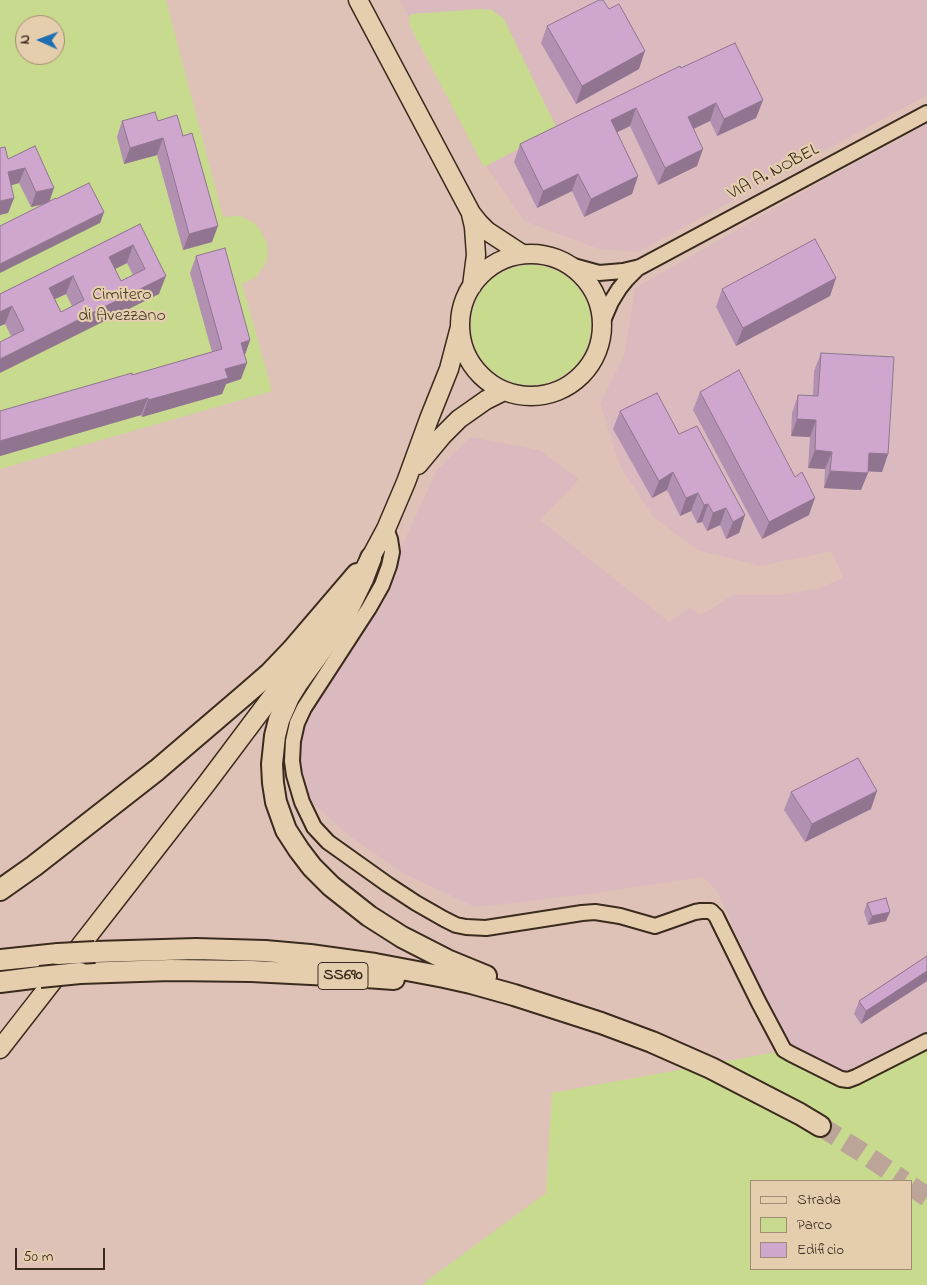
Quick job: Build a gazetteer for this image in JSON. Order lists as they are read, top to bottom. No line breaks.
{"streets":{"highway":["SS690"],"street":["VIA A. NOBEL"]},"parks":["Cimitero di Avezzano"],"legend":["Strada","Parco","Edificio"],"scale_bar":"50 m","north":"left"}
